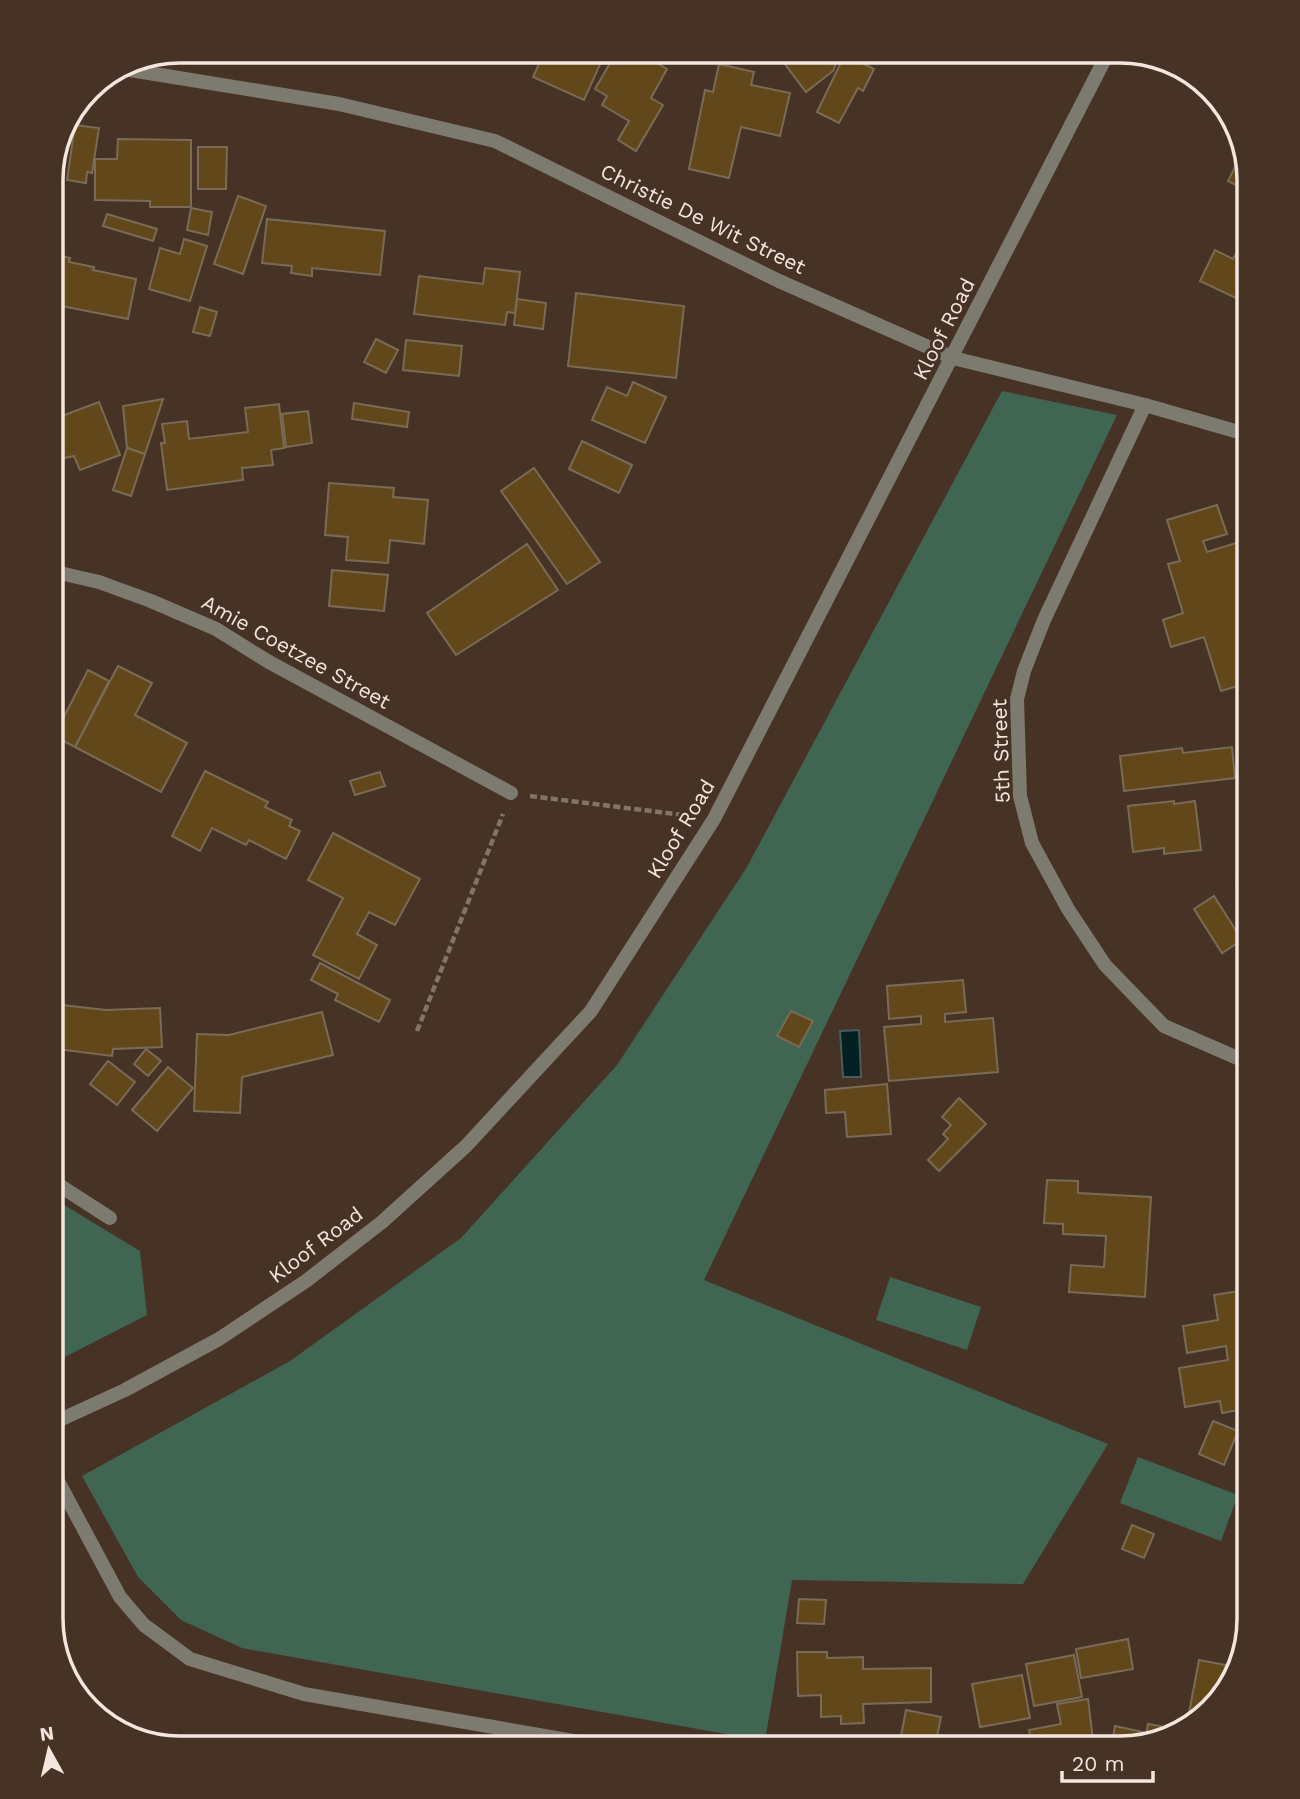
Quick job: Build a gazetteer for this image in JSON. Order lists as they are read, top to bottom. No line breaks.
{"streets":{"street":["Christie De Wit Street","Kloof Road","Amie Coetzee Street","5th Street"]},"crossings":[["Christie De Wit Street","Kloof Road"],["Christie De Wit Street","5th Street"]],"scale_bar":"20 m","north":"top"}
